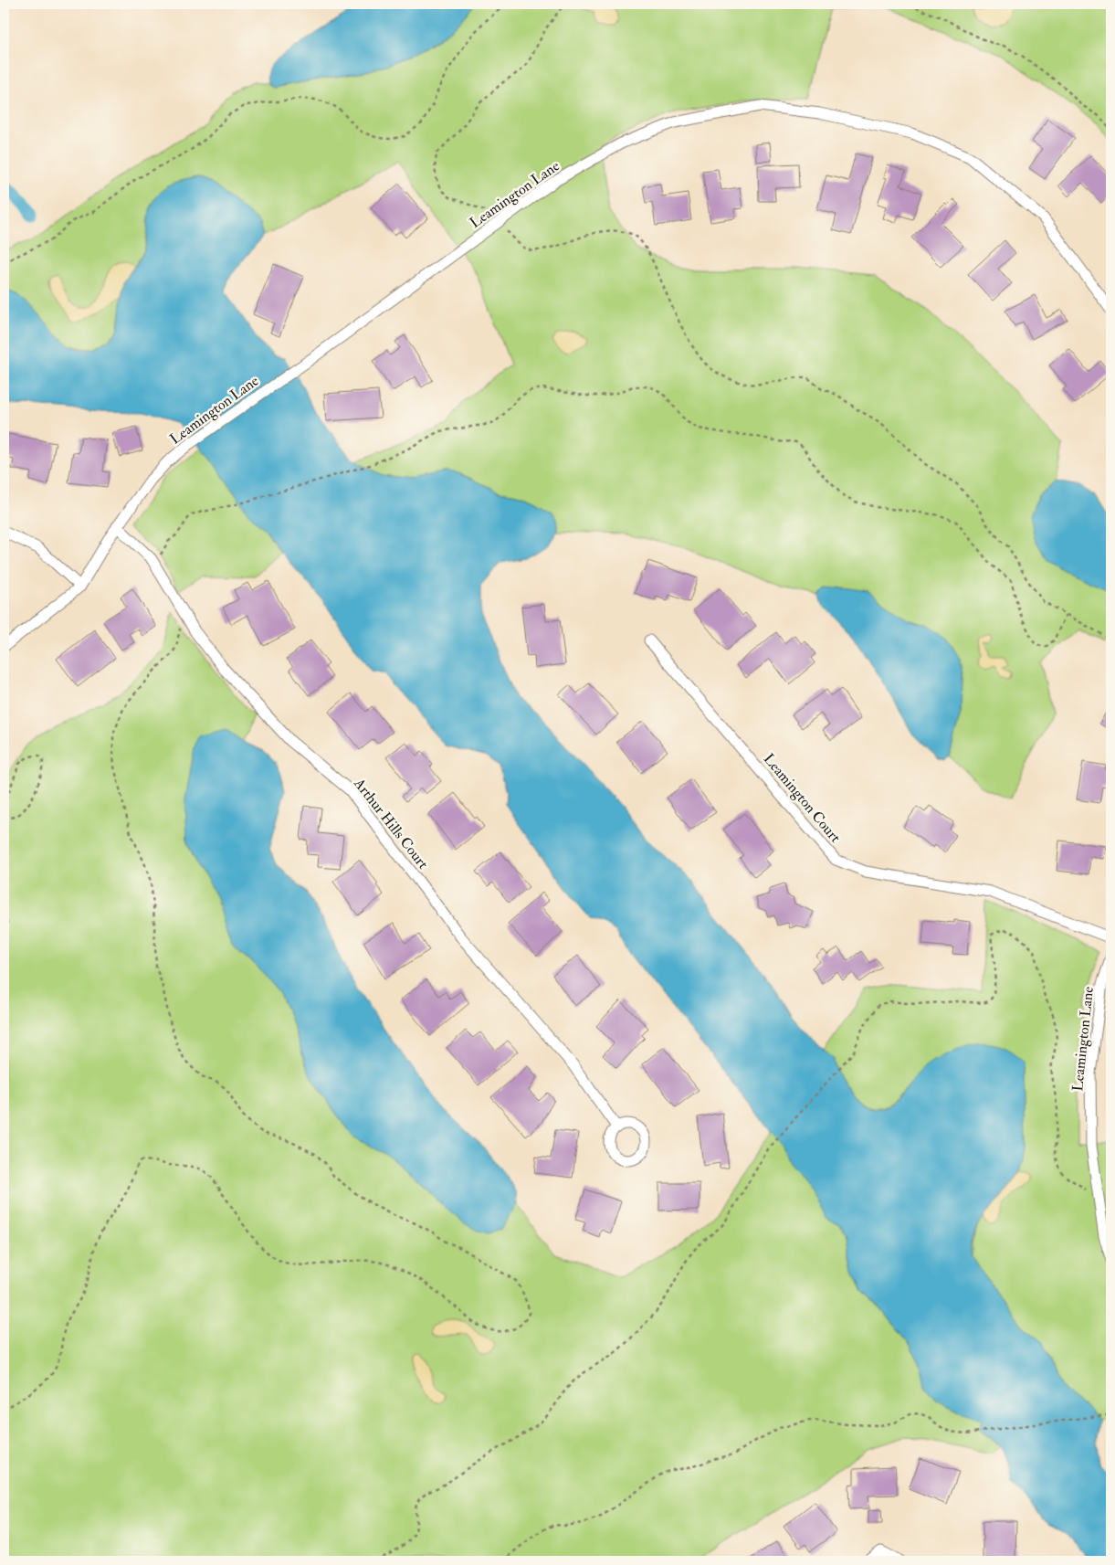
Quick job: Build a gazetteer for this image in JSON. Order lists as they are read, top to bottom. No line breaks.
{"streets":{"street":["Leamington Lane","Leamington Court","Arthur Hills Court"]},"crossings":[["Leamington Lane","Arthur Hills Court"]]}
